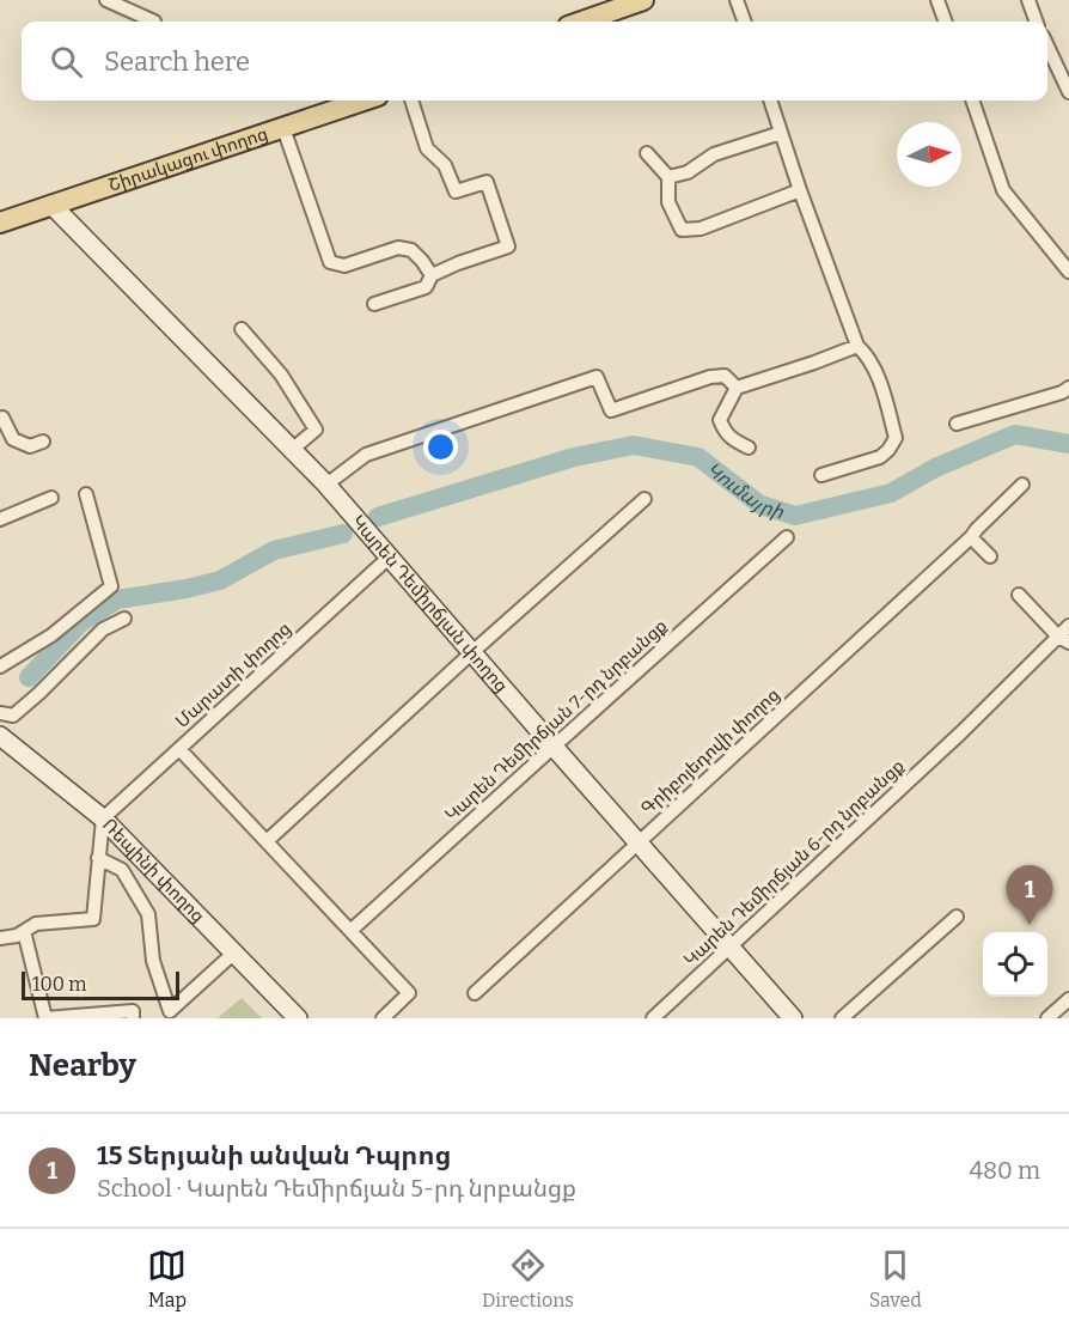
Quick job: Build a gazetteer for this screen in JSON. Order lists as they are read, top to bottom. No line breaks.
{"streets":{"main road":["Շիրակացու փողոց"],"street":["Կարեն Դեմիրճյան փողոց","Մարատի փողոց","Կարեն Դեմիրճյան 7-րդ նրբանցք","Գրիբոյեդովի փողոց","Կարեն Դեմիրճյան 6-րդ նրբանցք","Ռեպինի փողոց"]},"crossings":[["Շիրակացու փողոց","Կարեն Դեմիրճյան փողոց"],["Կարեն Դեմիրճյան փողոց","Մարատի փողոց"],["Կարեն Դեմիրճյան փողոց","Կարեն Դեմիրճյան 7-րդ նրբանցք"],["Կարեն Դեմիրճյան փողոց","Գրիբոյեդովի փողոց"],["Կարեն Դեմիրճյան փողոց","Կարեն Դեմիրճյան 6-րդ նրբանցք"],["Մարատի փողոց","Ռեպինի փողոց"]],"water":["Կումայրի"],"scale_bar":"100 m","north":"right","page":{"search":"Search here","pins":"1","scale":"100 m","heading":"Nearby","list":[{"mark":"1","name":"15 Տերյանի անվան Դպրոց","note":"School · Կարեն Դեմիրճյան 5-րդ նրբանցք","value":"480 m"}],"nav":["Map","Directions","Saved"]}}
